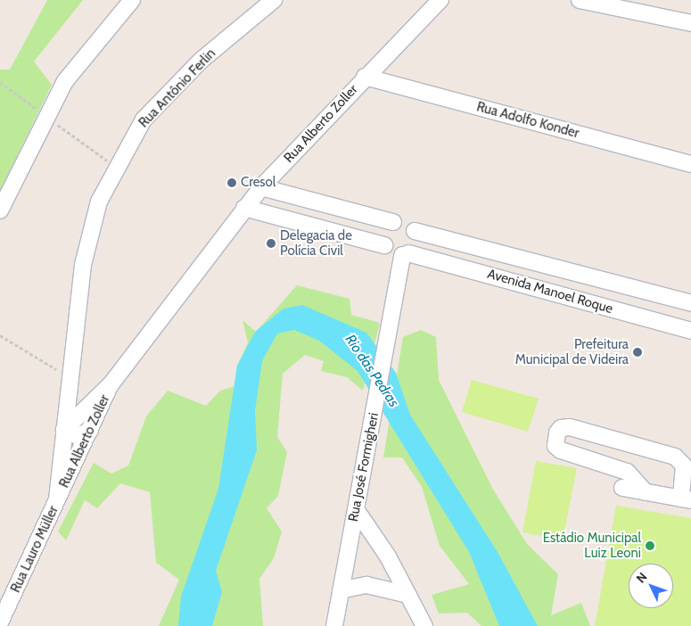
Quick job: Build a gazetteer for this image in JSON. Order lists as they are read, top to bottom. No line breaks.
{"streets":{"street":["Rua Antônio Ferlin","Rua Adolfo Konder","Rua Alberto Zoller","Avenida Manoel Roque","Rua José Formigheri","Rua Lauro Müller"]},"crossings":[["Rua Antônio Ferlin","Rua Alberto Zoller"],["Rua Antônio Ferlin","Rua Lauro Müller"],["Rua Adolfo Konder","Rua Alberto Zoller"],["Rua Alberto Zoller","Rua Lauro Müller"],["Avenida Manoel Roque","Rua José Formigheri"]],"water":["Rio das Pedras"],"places":["Cresol","Delegacia de Polícia Civil","Prefeitura Municipal de Videira","Estádio Municipal Luiz Leoni"],"north":"top left"}
